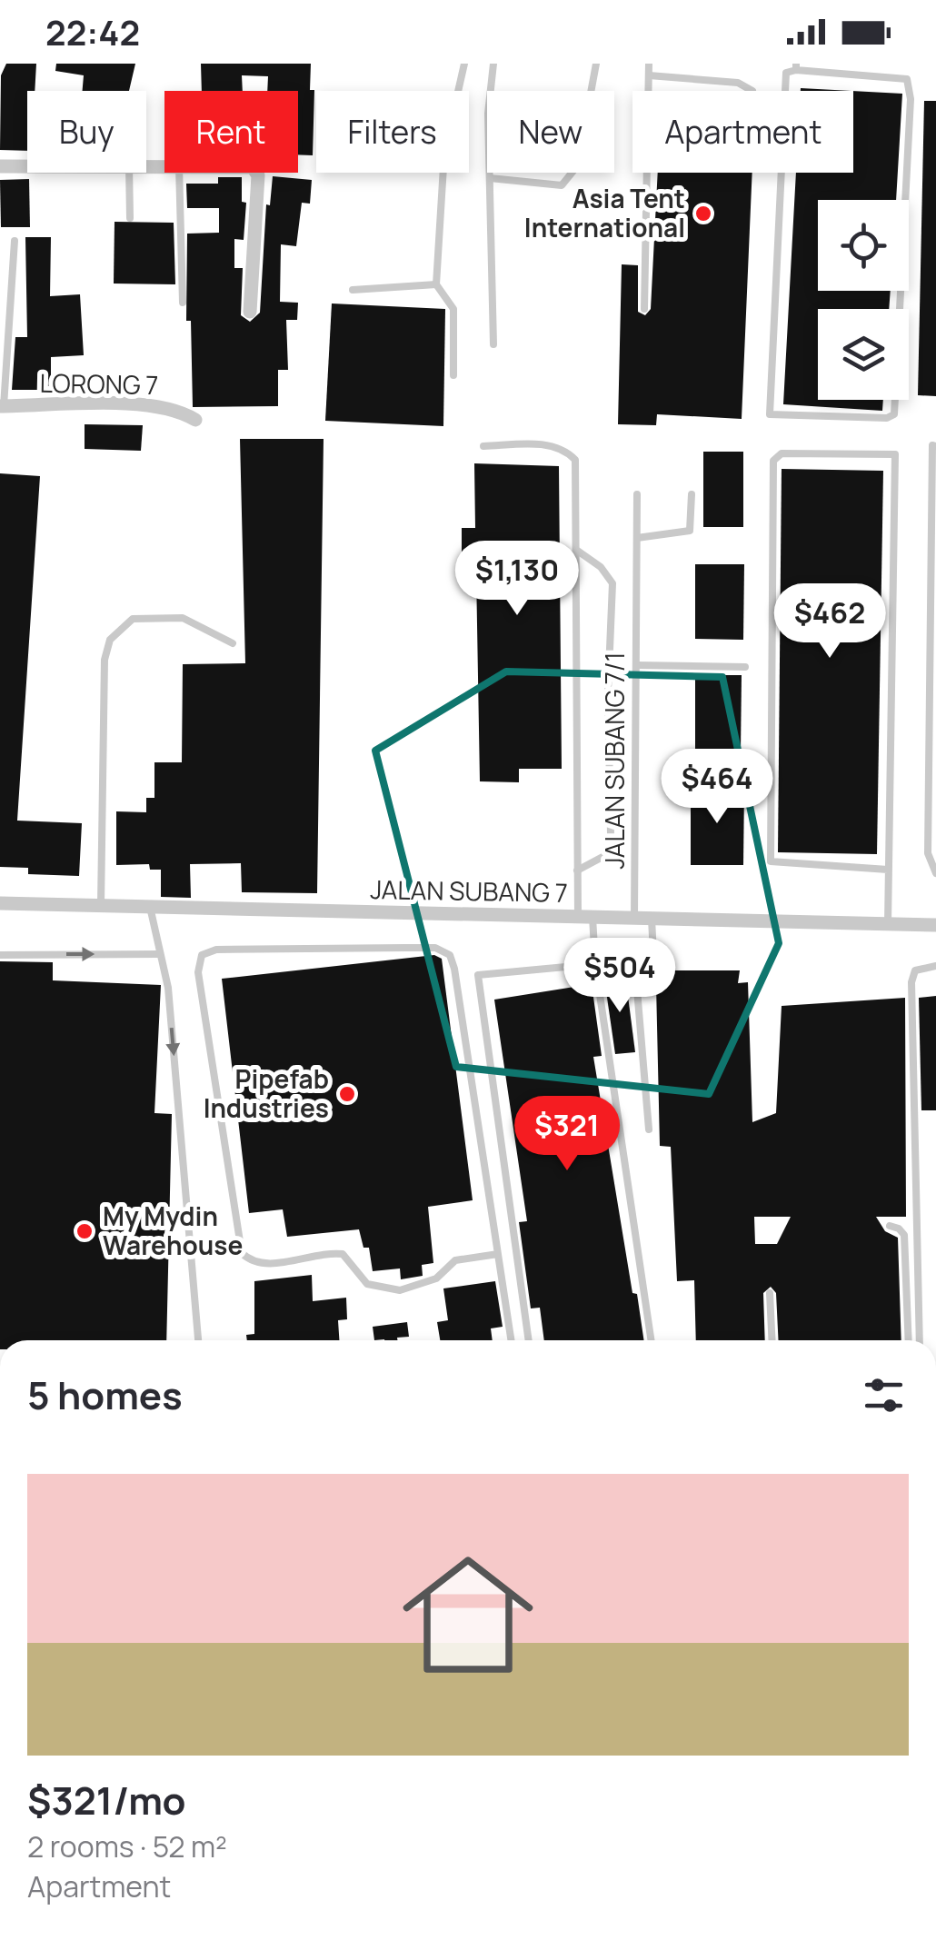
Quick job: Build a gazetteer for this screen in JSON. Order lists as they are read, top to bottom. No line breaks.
{"streets":{"street":["LORONG 7","JALAN SUBANG 7"],"lane":["JALAN SUBANG 7/1"]},"crossings":[["JALAN SUBANG 7/1","JALAN SUBANG 7"]],"places":["Asia Tent International","Pipefab Industries","My Mydin Warehouse"],"page":{"status":"22:42","chip":["Buy","Rent","Filters","New","Apartment"],"price":["$1,130","$462","$464","$504","$321"],"heading":"5 homes","list":[{"name":"$321/mo","note":"2 rooms · 52 m² · Apartment"}]}}
